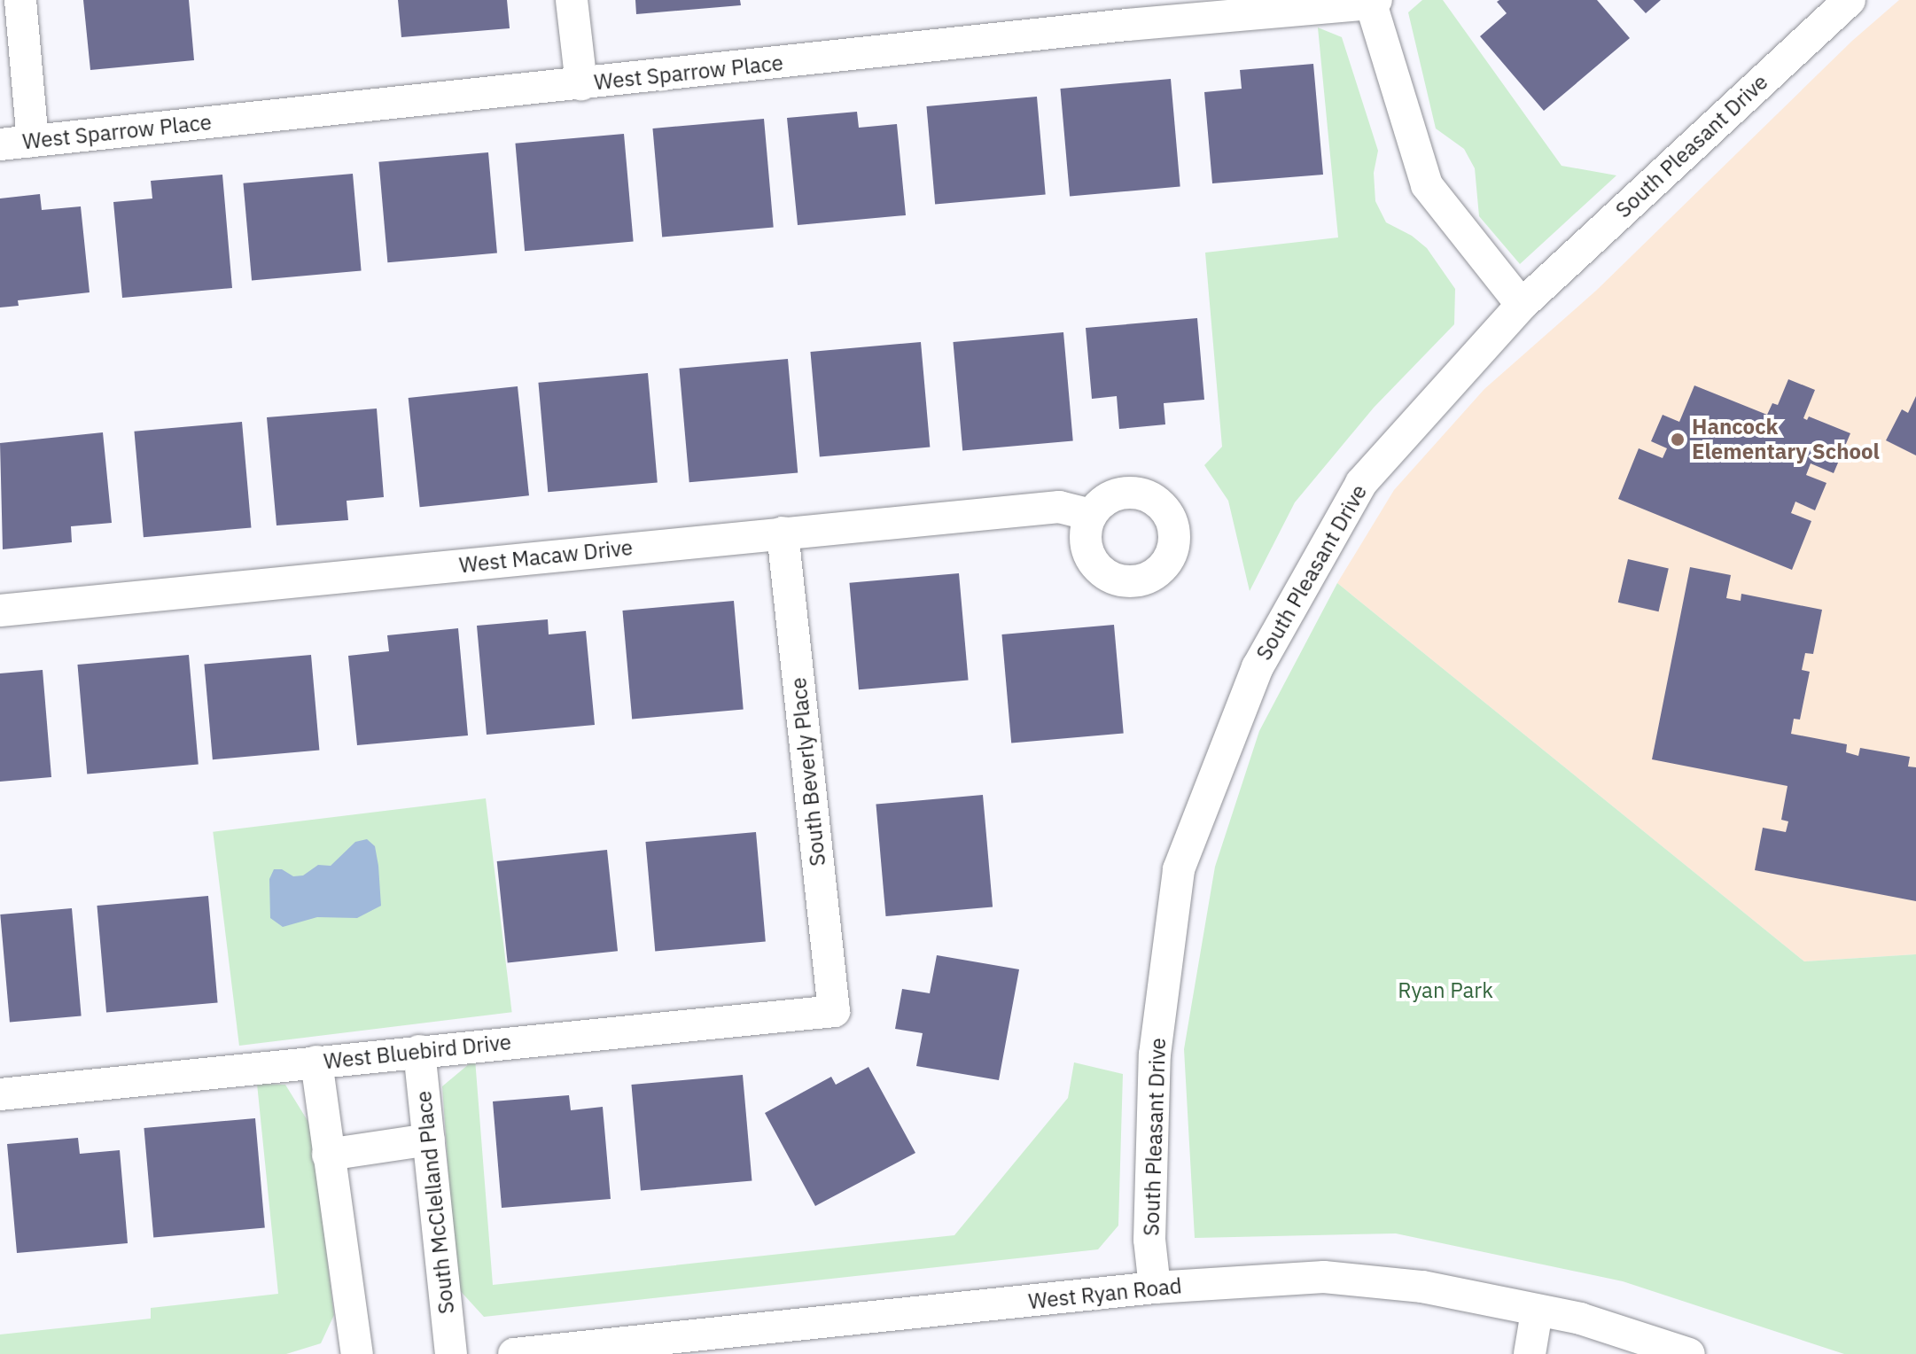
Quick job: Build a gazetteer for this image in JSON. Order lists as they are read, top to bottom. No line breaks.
{"streets":{"street":["West Sparrow Place","South Pleasant Drive","West Macaw Drive","South Beverly Place","West Bluebird Drive","South McClelland Place","West Ryan Road"]},"crossings":[["South Pleasant Drive","West Ryan Road"],["West Macaw Drive","South Beverly Place"],["South Beverly Place","West Bluebird Drive"],["West Bluebird Drive","South McClelland Place"]],"parks":["Ryan Park"],"places":["Hancock Elementary School"]}
